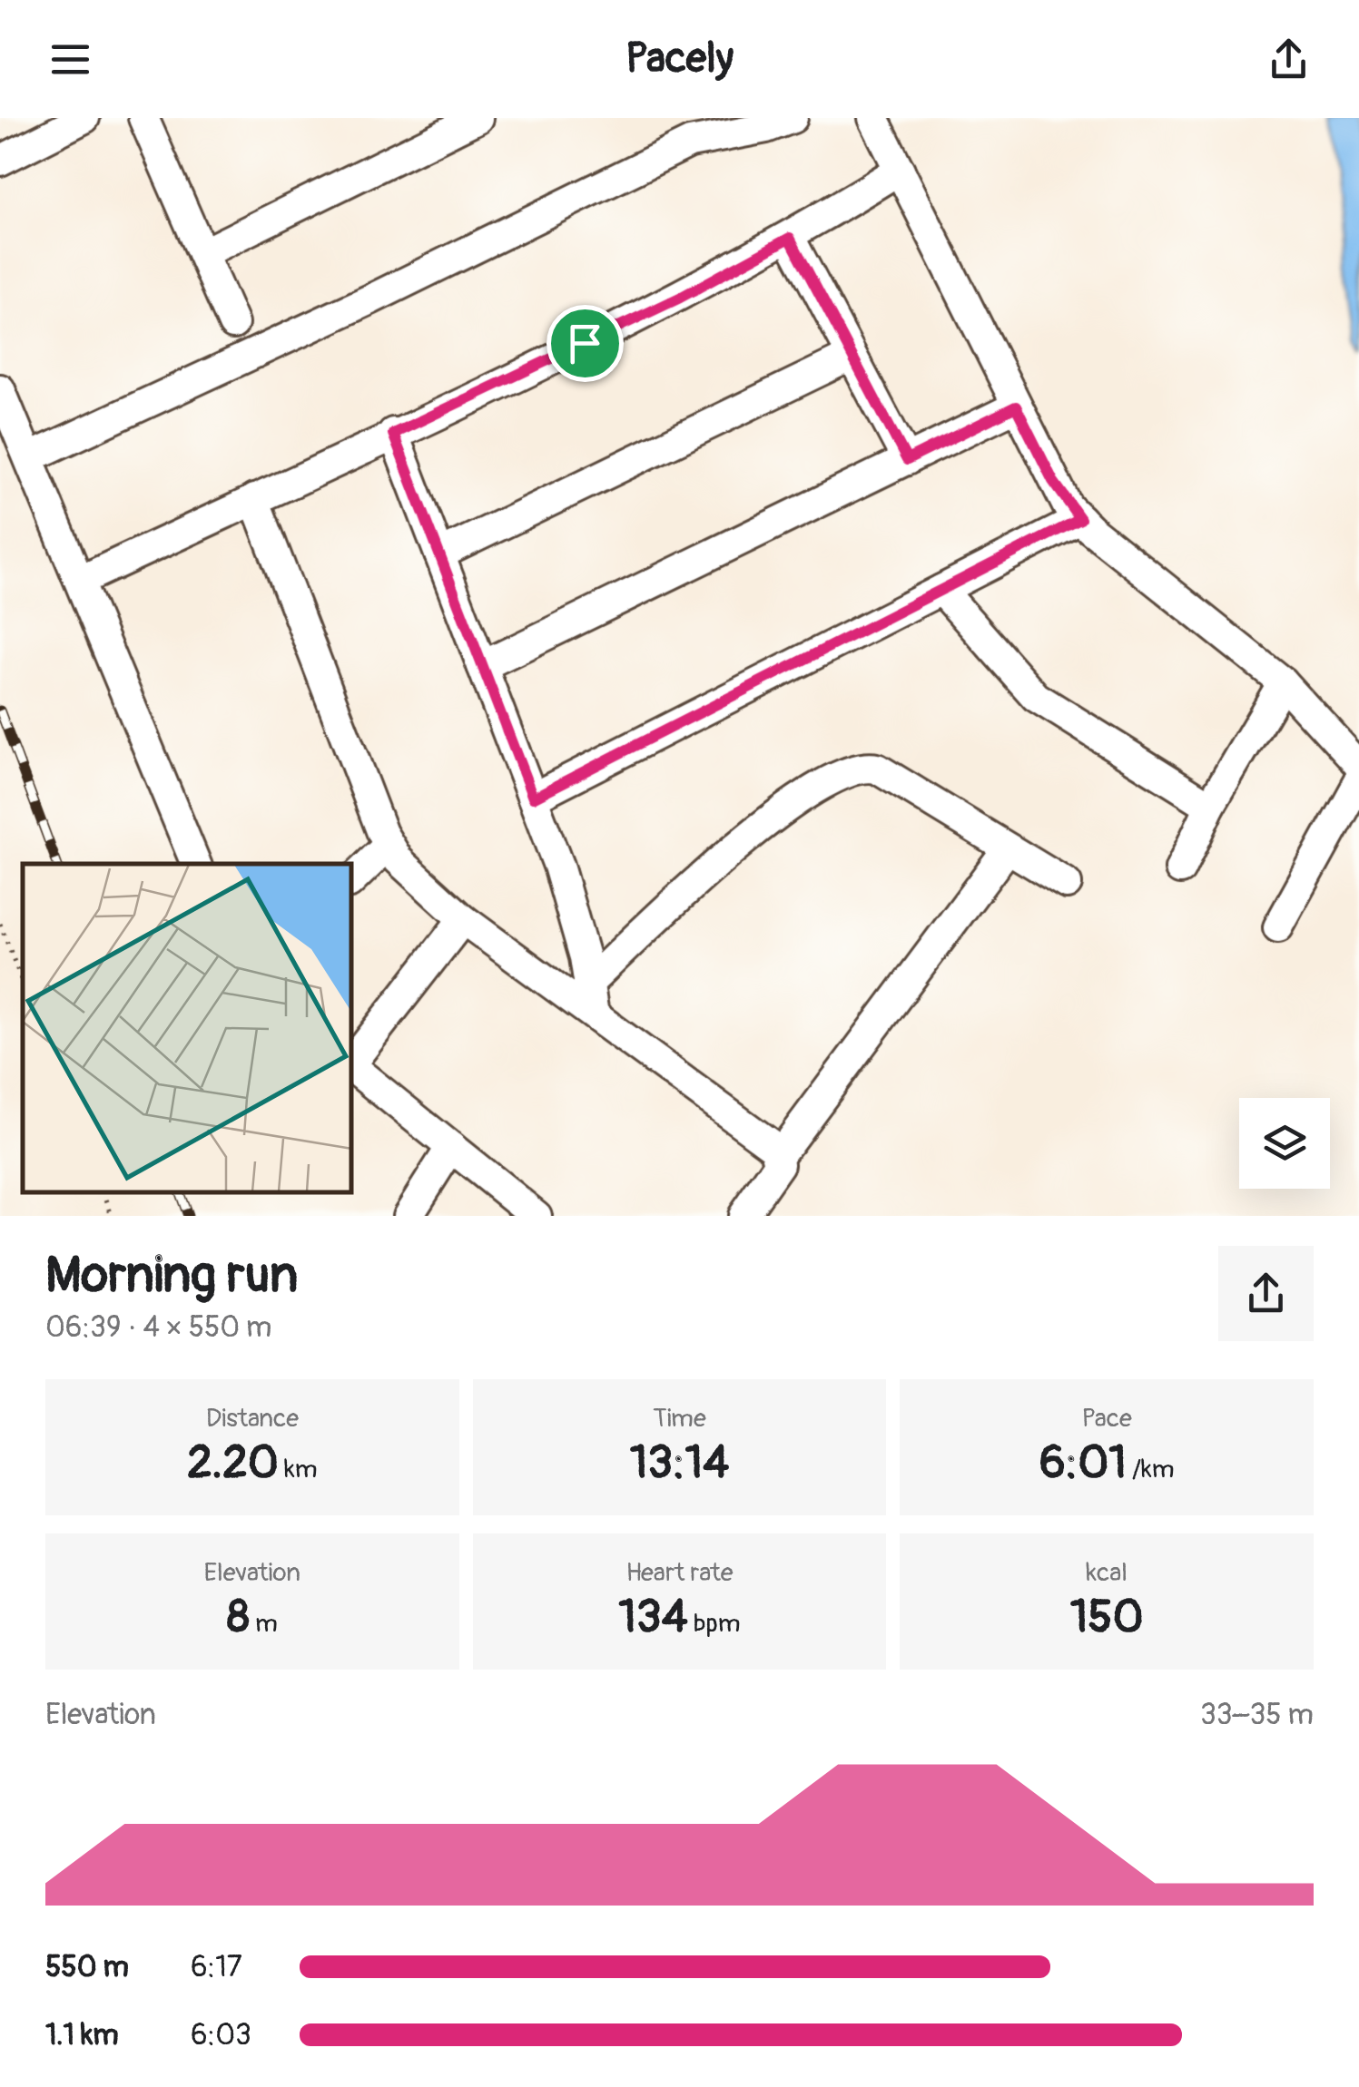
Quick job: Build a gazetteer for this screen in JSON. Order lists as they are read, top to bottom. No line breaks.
{"page":{"header":"Pacely","heading":["Morning run","06:39 · 4 × 550 m"],"stats":[["Distance","2.20 km"],["Time","13:14"],["Pace","6:01 /km"],["Elevation","8 m"],["Heart rate","134 bpm"],["kcal","150"]],"chart":["Elevation","33–35 m"],"list":[{"name":"550 m","note":"6:17"},{"name":"1.1 km","note":"6:03"}]}}
